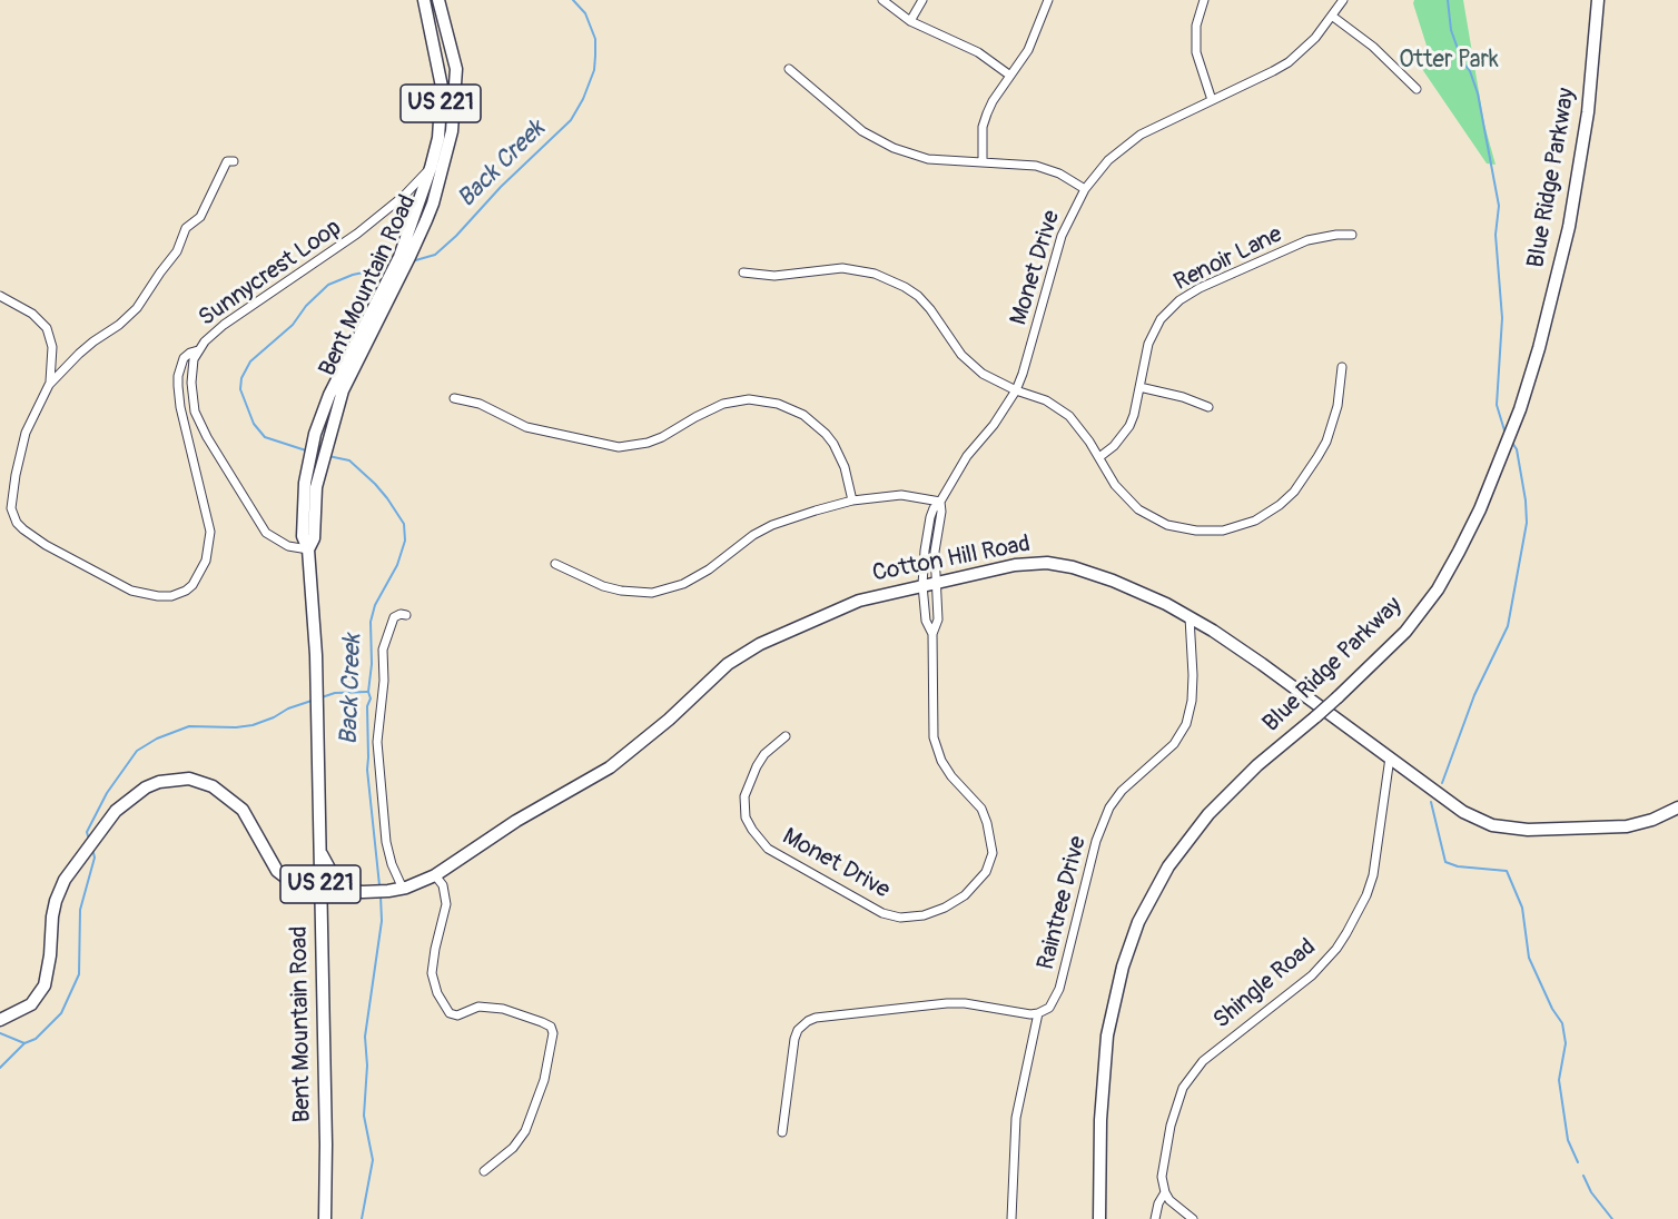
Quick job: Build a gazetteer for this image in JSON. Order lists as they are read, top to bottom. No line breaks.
{"streets":{"main road":["US 221","Blue Ridge Parkway","Bent Mountain Road","Cotton Hill Road"],"street":["Renoir Lane","Monet Drive","Sunnycrest Loop","Raintree Drive","Shingle Road"]},"crossings":[["Monet Drive","Cotton Hill Road"],["Sunnycrest Loop","Bent Mountain Road"],["Bent Mountain Road","Cotton Hill Road"],["Cotton Hill Road","Raintree Drive"],["Cotton Hill Road","Shingle Road"]],"water":["Back Creek"],"parks":["Otter Park"]}
